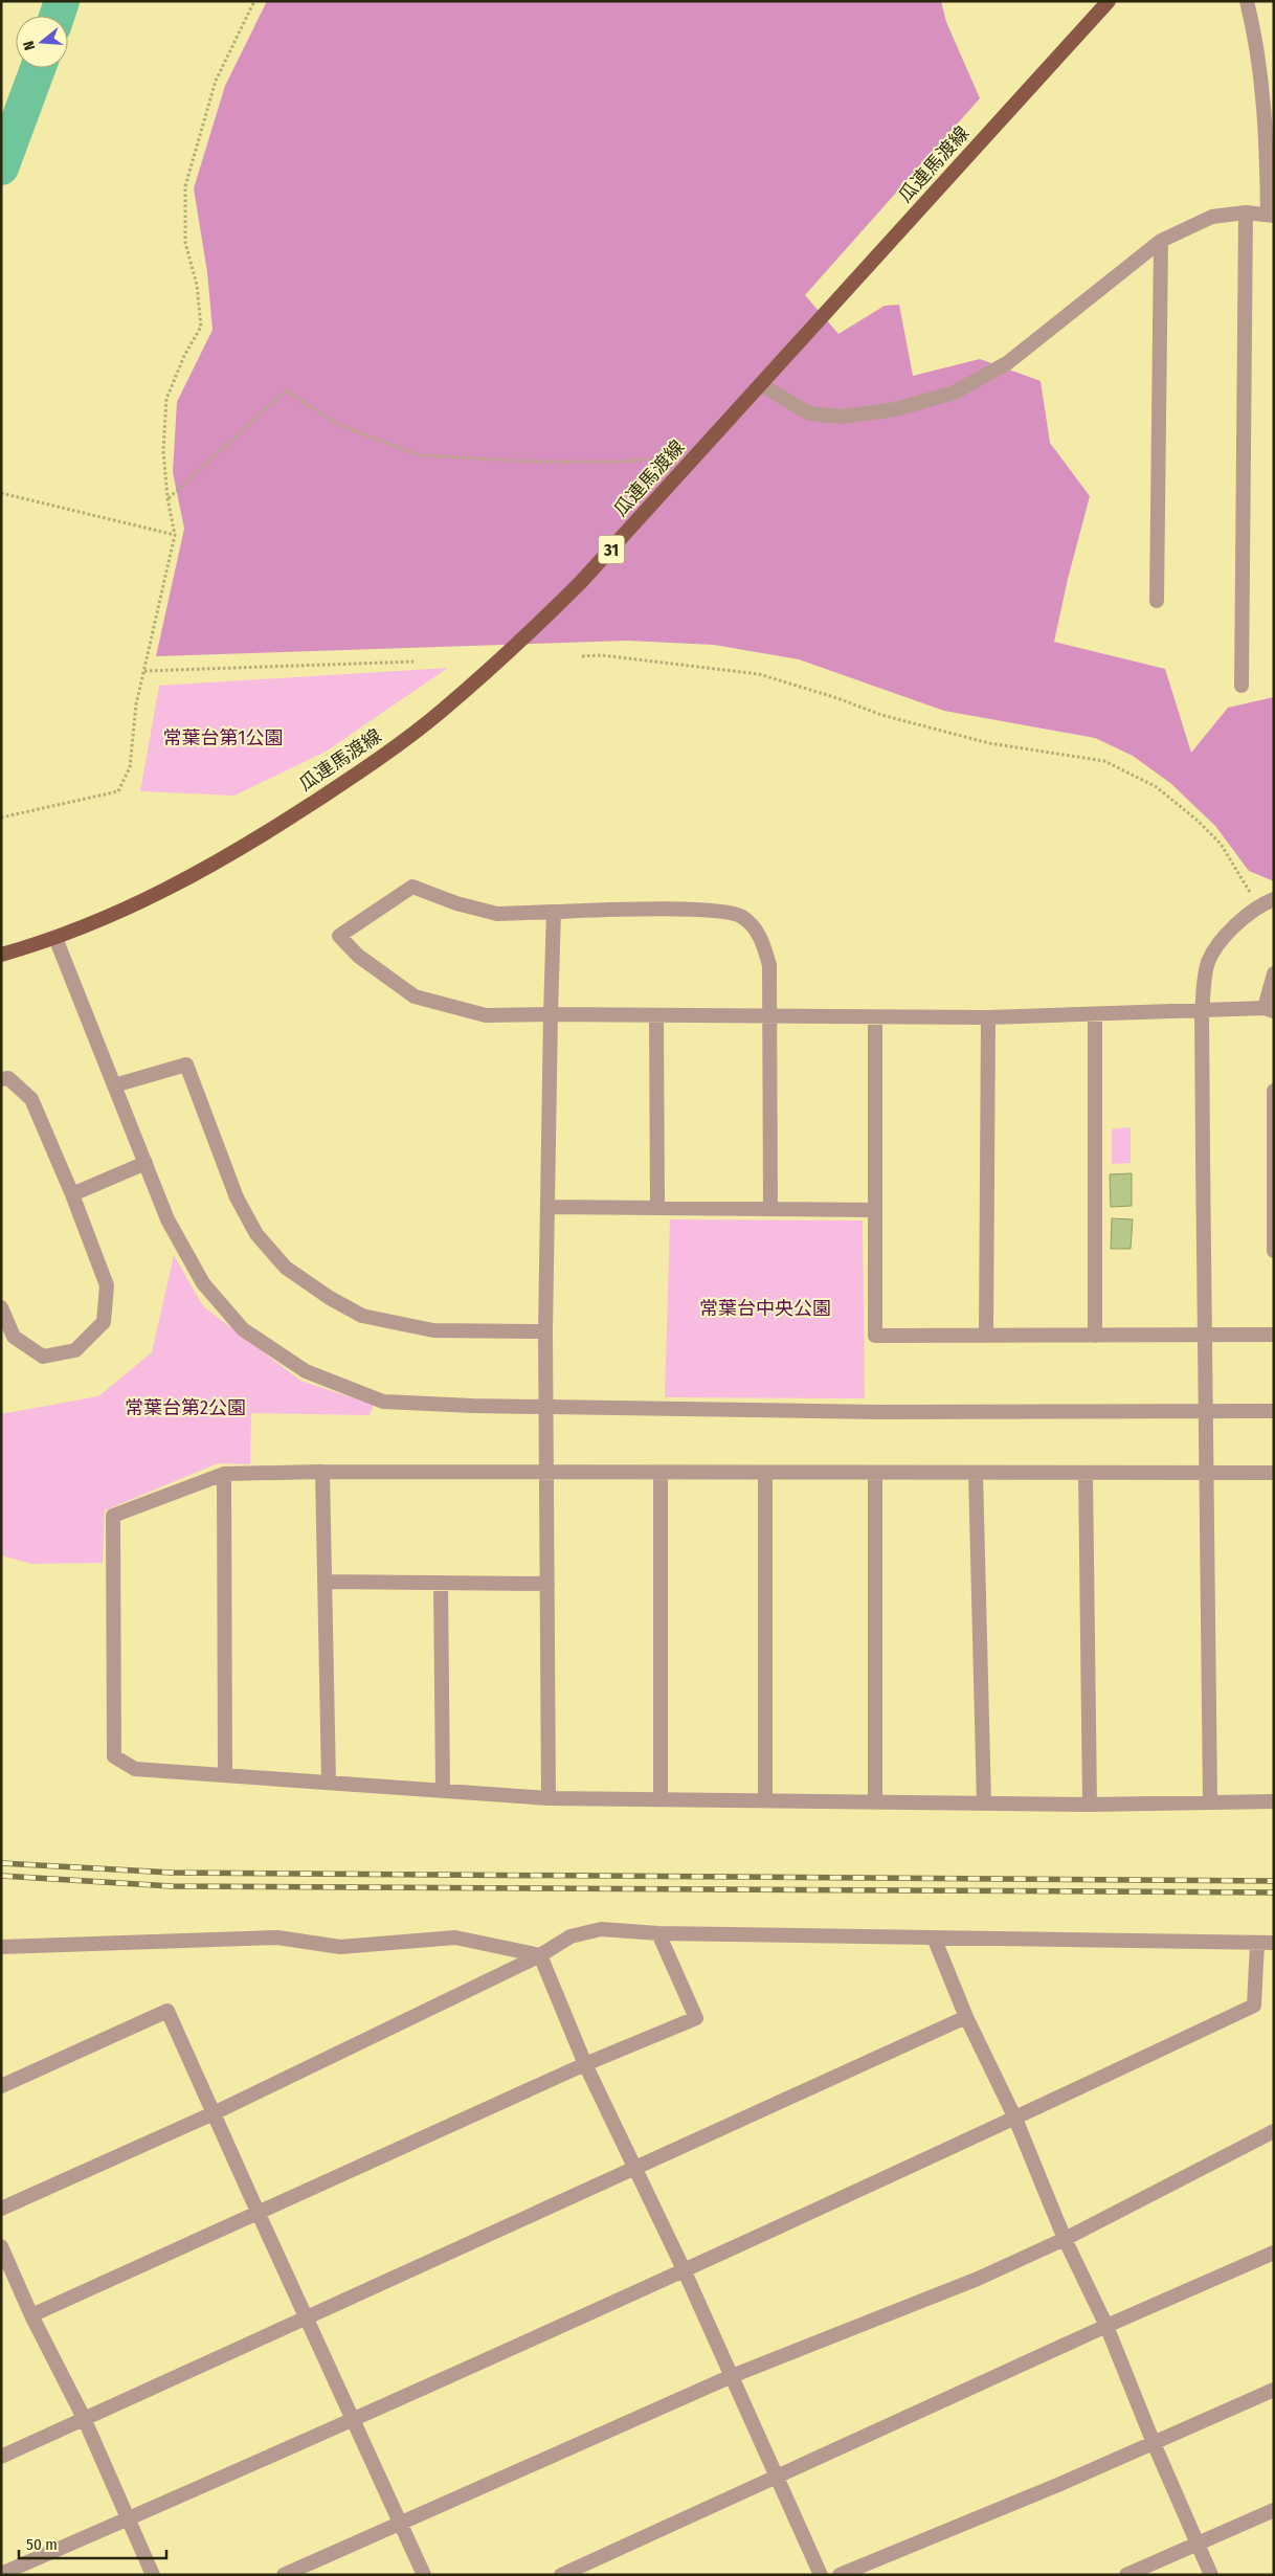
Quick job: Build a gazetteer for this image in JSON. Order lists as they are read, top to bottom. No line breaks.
{"streets":{"main road":["瓜連馬渡線","31"]},"parks":["常葉台第1公園","常葉台中央公園","常葉台第2公園"],"scale_bar":"50 m","north":"left"}
